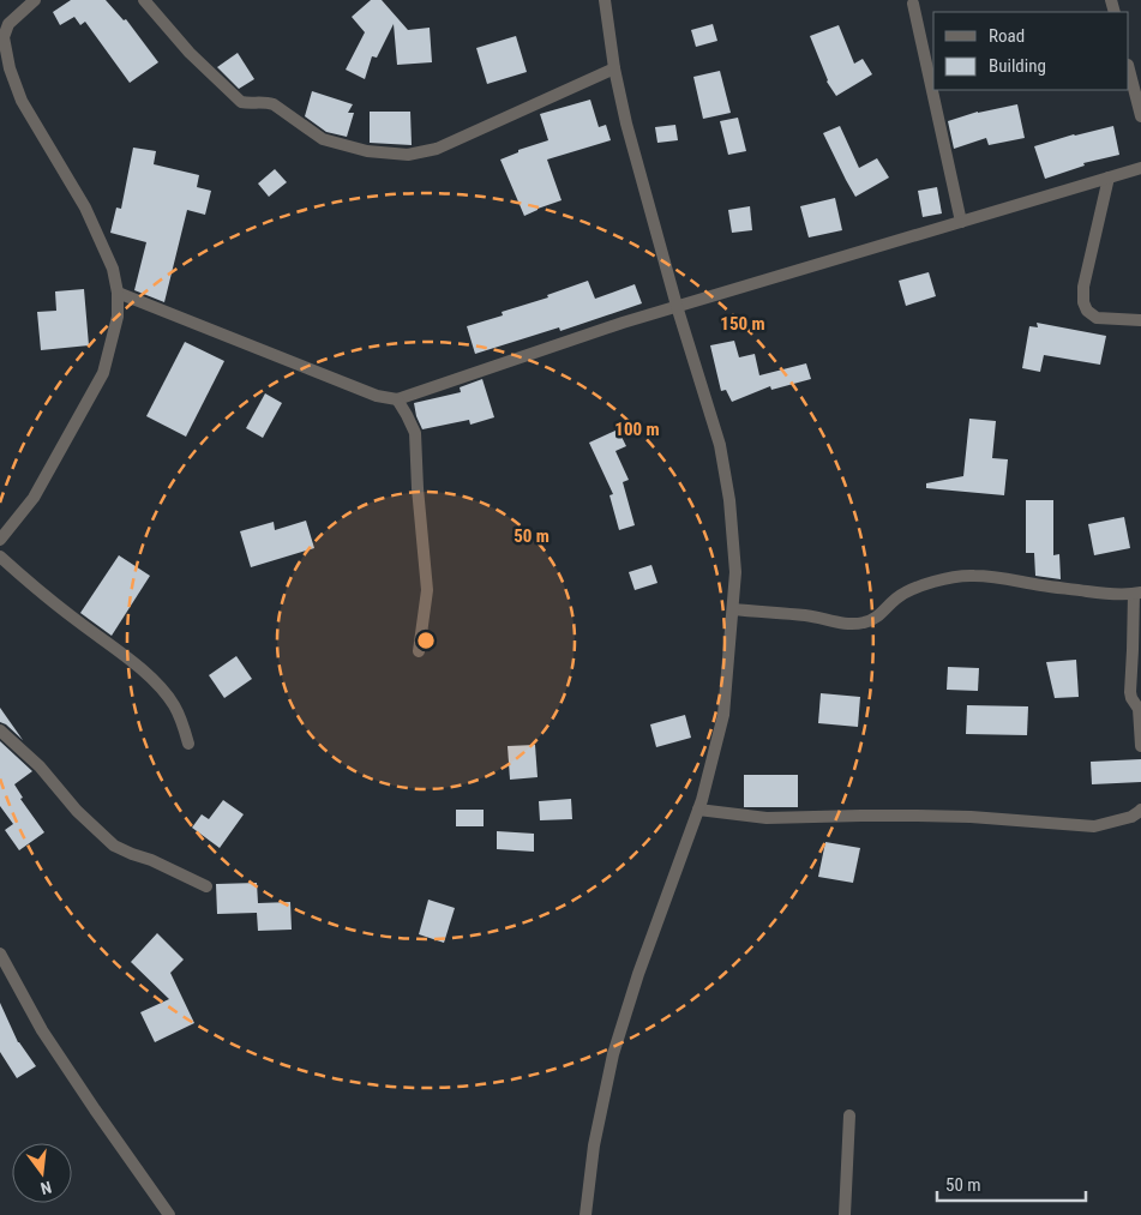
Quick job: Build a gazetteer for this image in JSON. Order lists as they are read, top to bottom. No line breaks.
{"legend":["Road","Building"],"scale_bar":"50 m","north":"bottom","rings":["150 m","100 m","50 m"]}
